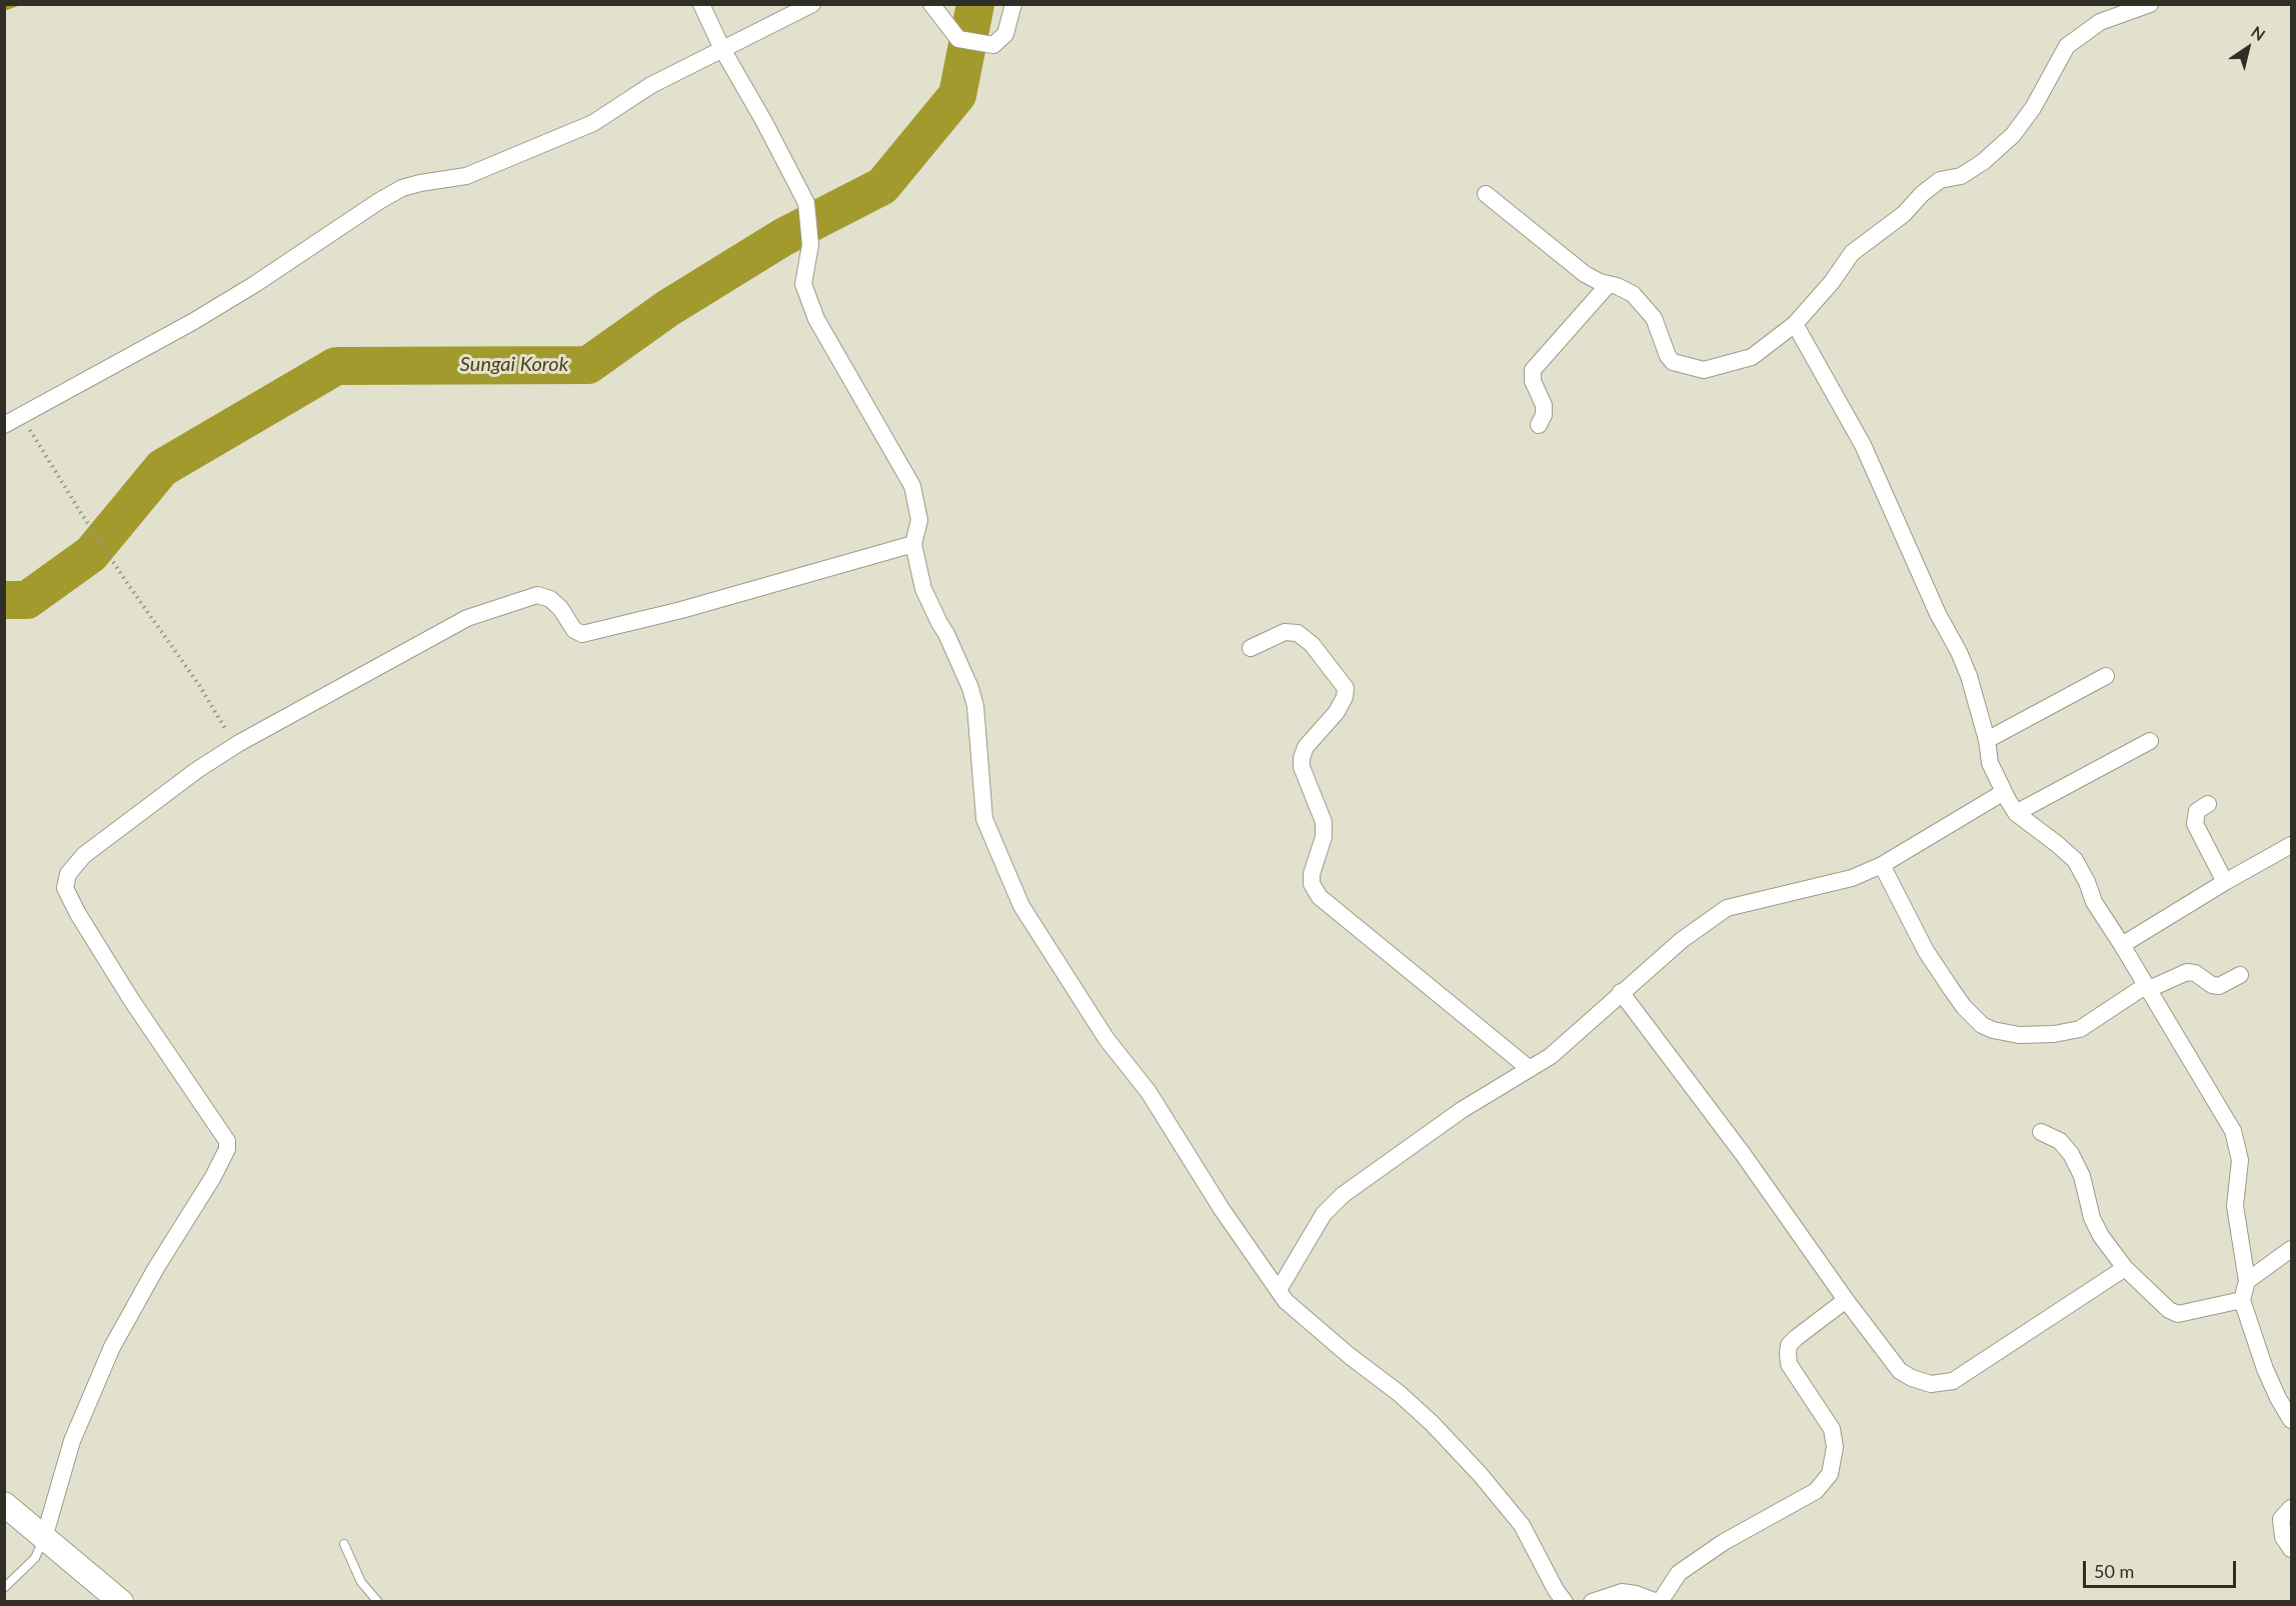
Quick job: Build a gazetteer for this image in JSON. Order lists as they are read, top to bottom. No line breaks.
{"water":["Sungai Korok"],"scale_bar":"50 m","north":"top right"}
